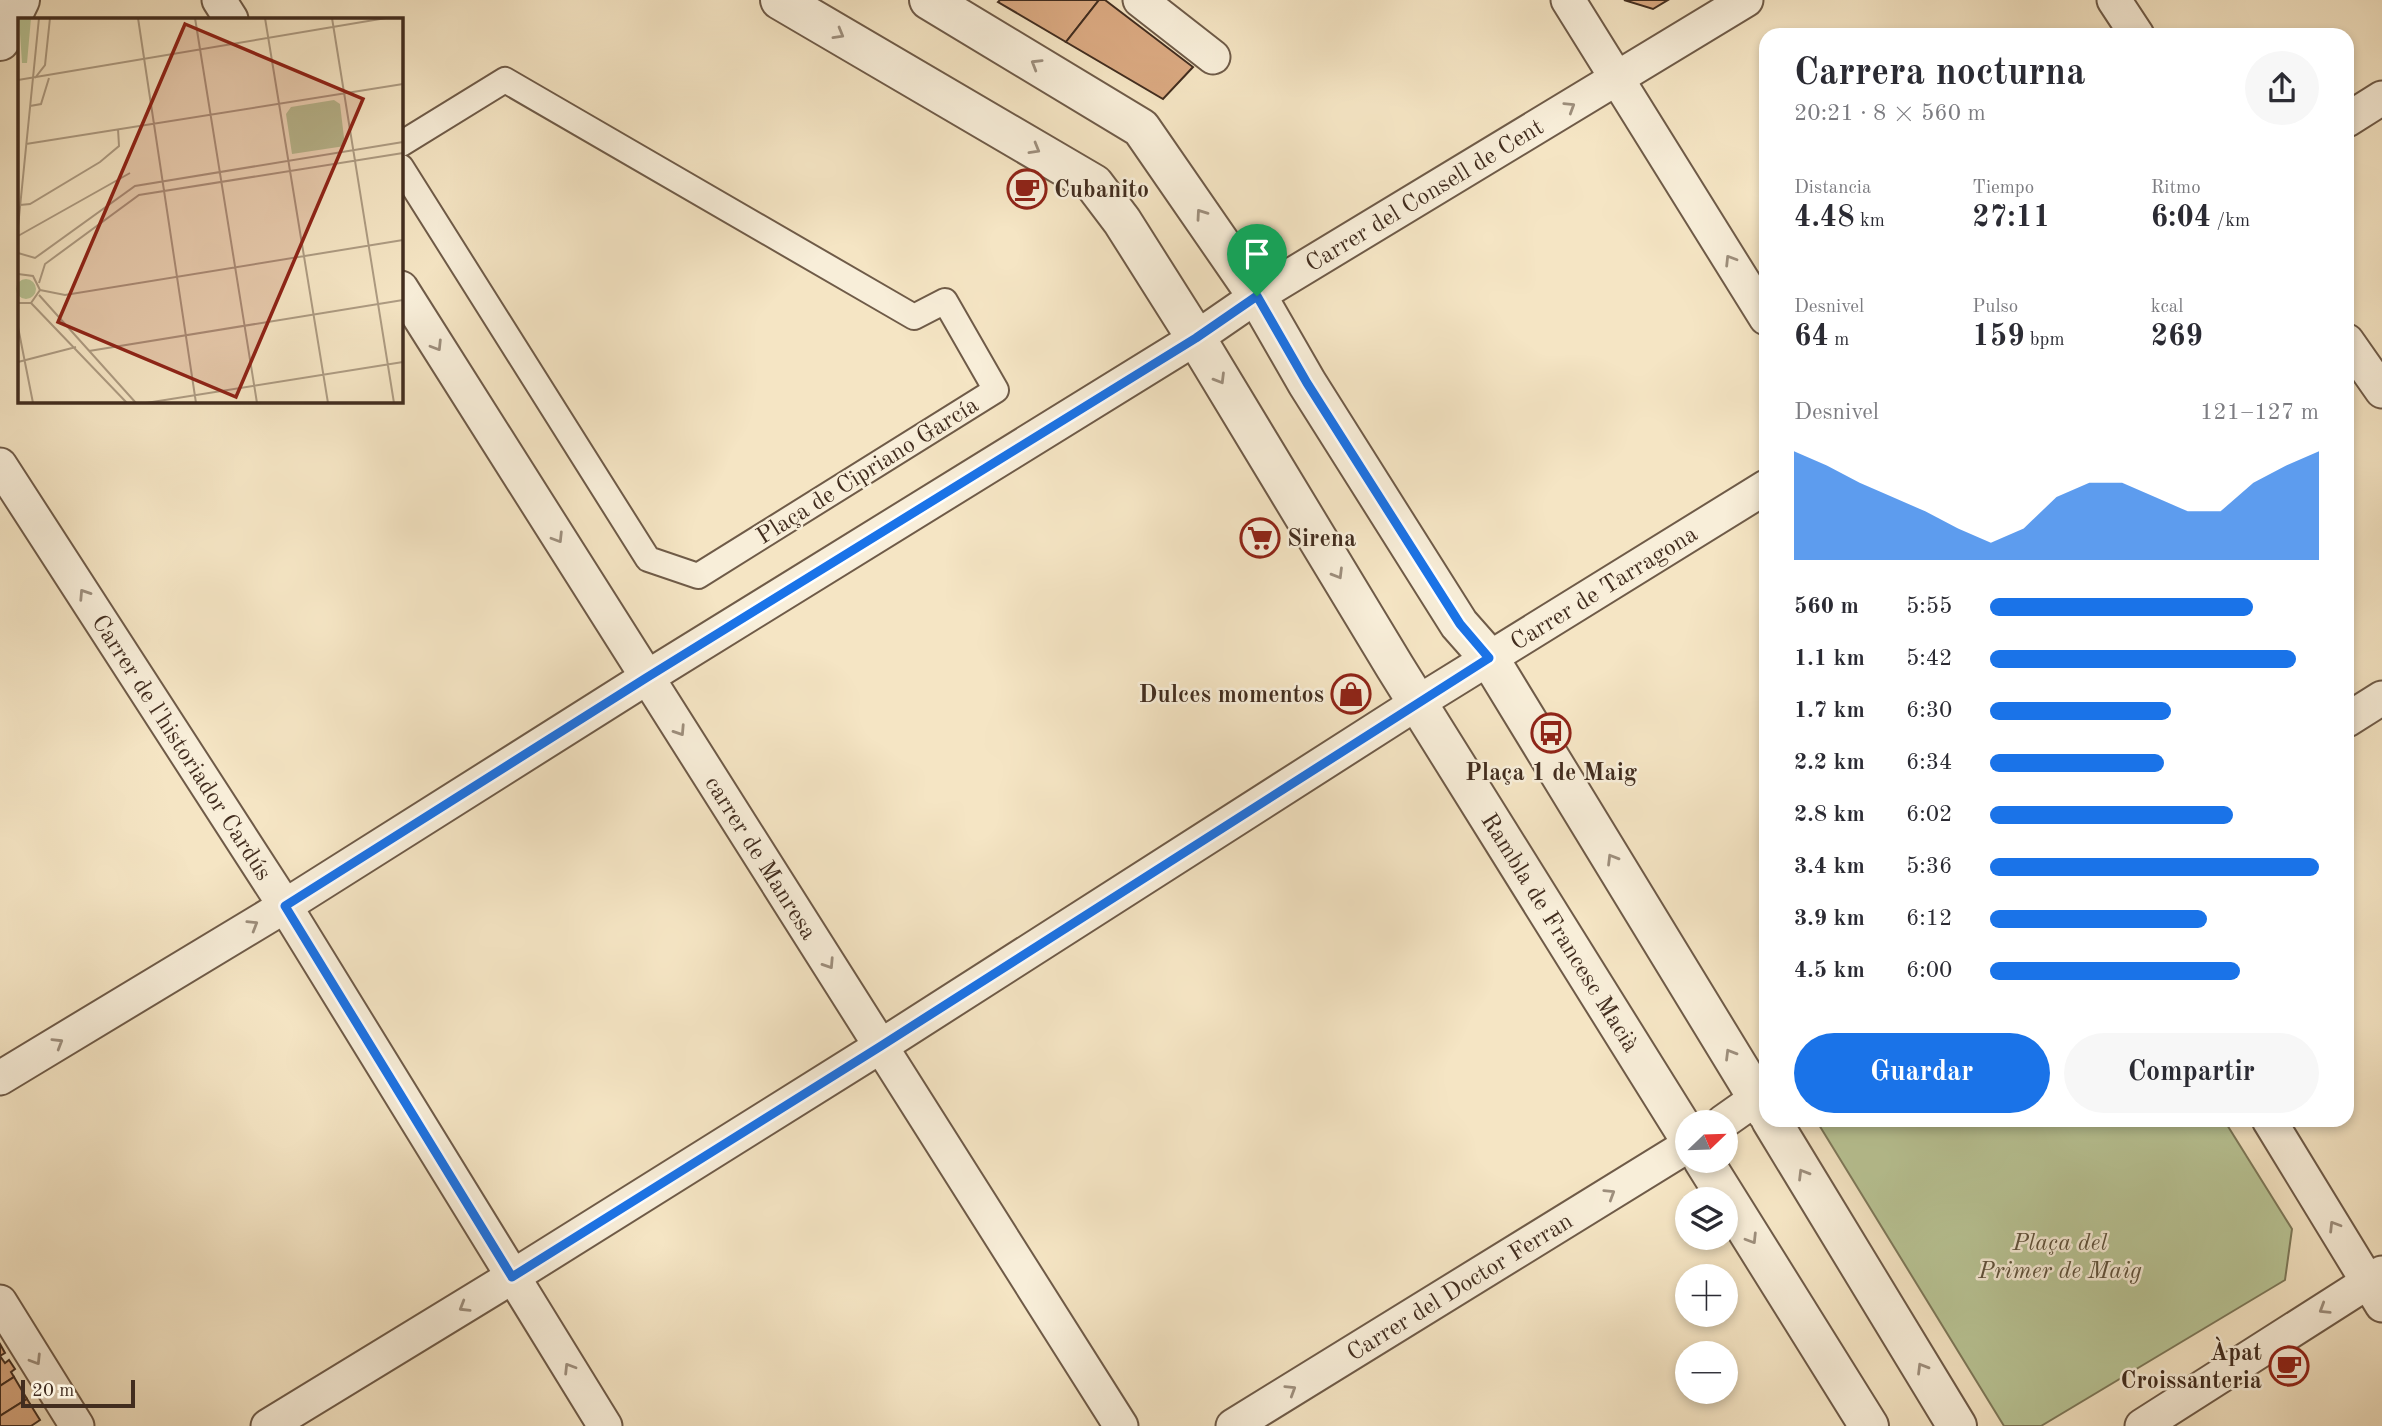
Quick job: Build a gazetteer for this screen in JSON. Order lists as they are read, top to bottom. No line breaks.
{"streets":{"street":["Carrer del Consell de Cent","Plaça de Cipriano García","Carrer de Tarragona","Carrer de l'historiador Cardús","carrer de Manresa","Rambla de Francesc Macià","Carrer del Doctor Ferran"]},"crossings":[["Carrer del Consell de Cent","Carrer de l'historiador Cardús"],["Carrer del Consell de Cent","carrer de Manresa"],["Carrer del Consell de Cent","Rambla de Francesc Macià"],["Carrer de Tarragona","Carrer de l'historiador Cardús"],["Carrer de Tarragona","carrer de Manresa"],["Carrer de Tarragona","Rambla de Francesc Macià"]],"one_way":["Carrer del Consell de Cent","Carrer de l'historiador Cardús","carrer de Manresa","Carrer del Doctor Ferran"],"parks":["Plaça del Primer de Maig"],"places":{"cafe":["Cubanito","Àpat Croissanteria"],"supermarket":["Sirena"],"shop":["Dulces momentos"],"bus stop":["Plaça 1 de Maig"]},"scale_bar":"20 m","north":"top right","page":{"heading":["Carrera nocturna","20:21 · 8 × 560 m"],"stats":[["Distancia","4.48 km"],["Tiempo","27:11"],["Ritmo","6:04 /km"],["Desnivel","64 m"],["Pulso","159 bpm"],["kcal","269"]],"chart":["Desnivel","121–127 m"],"list":[{"name":"560 m","note":"5:55"},{"name":"1.1 km","note":"5:42"},{"name":"1.7 km","note":"6:30"},{"name":"2.2 km","note":"6:34"},{"name":"2.8 km","note":"6:02"},{"name":"3.4 km","note":"5:36"},{"name":"3.9 km","note":"6:12"},{"name":"4.5 km","note":"6:00"}],"buttons":["Guardar","Compartir"],"map_buttons":["+","−"],"scale":"20 m"}}
